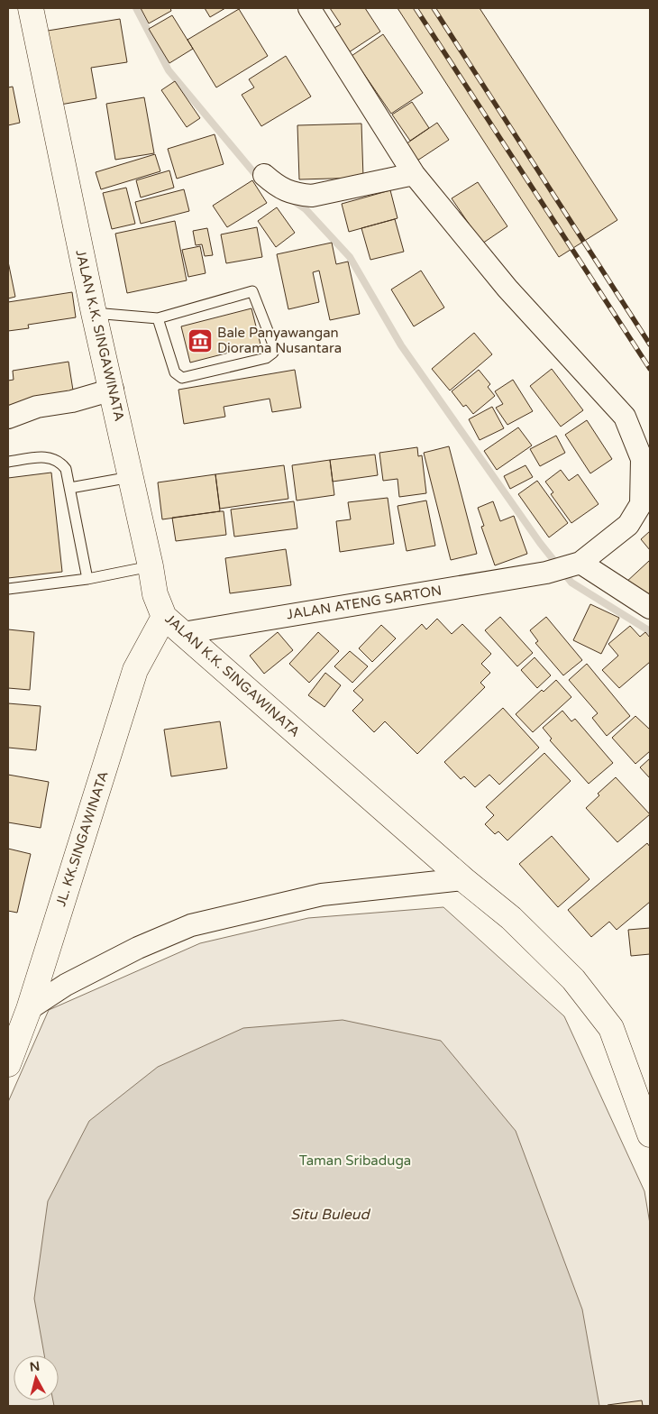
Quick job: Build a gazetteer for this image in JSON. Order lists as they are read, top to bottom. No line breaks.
{"streets":{"street":["JALAN K.K. SINGAWINATA","JALAN ATENG SARTON","JL. KK.SINGAWINATA"]},"crossings":[["JALAN K.K. SINGAWINATA","JALAN ATENG SARTON"],["JALAN K.K. SINGAWINATA","JL. KK.SINGAWINATA"]],"water":["Situ Buleud"],"parks":["Taman Sribaduga"],"places":{"museum":["Bale Panyawangan Diorama Nusantara"]},"north":"top"}
